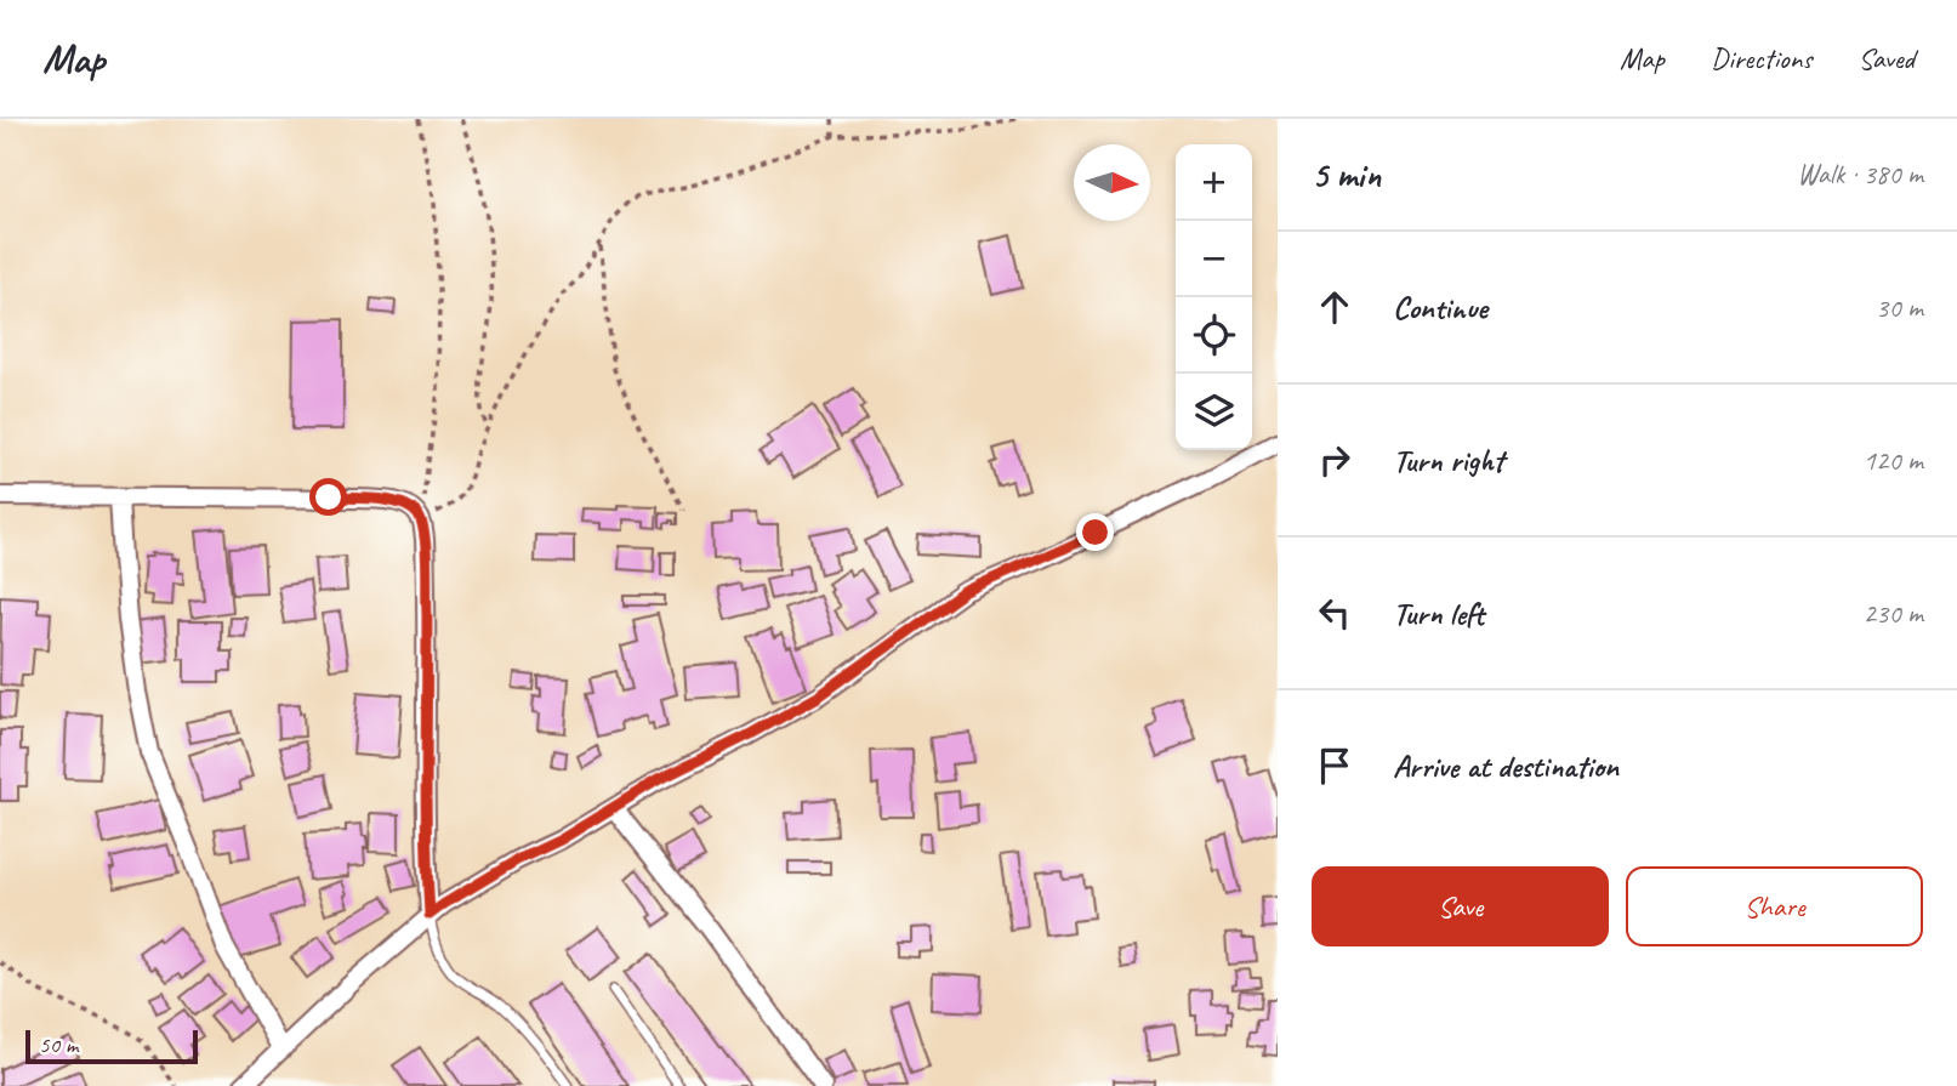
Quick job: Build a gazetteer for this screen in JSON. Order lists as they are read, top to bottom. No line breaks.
{"scale_bar":"50 m","north":"right","page":{"header":"Map","nav":["Map","Directions","Saved"],"heading":["5 min","Walk · 380 m"],"map_buttons":["+","−"],"list":[["Continue","30 m"],["Turn right","120 m"],["Turn left","230 m"],"Arrive at destination"],"buttons":["Save","Share"],"scale":"50 m"}}
